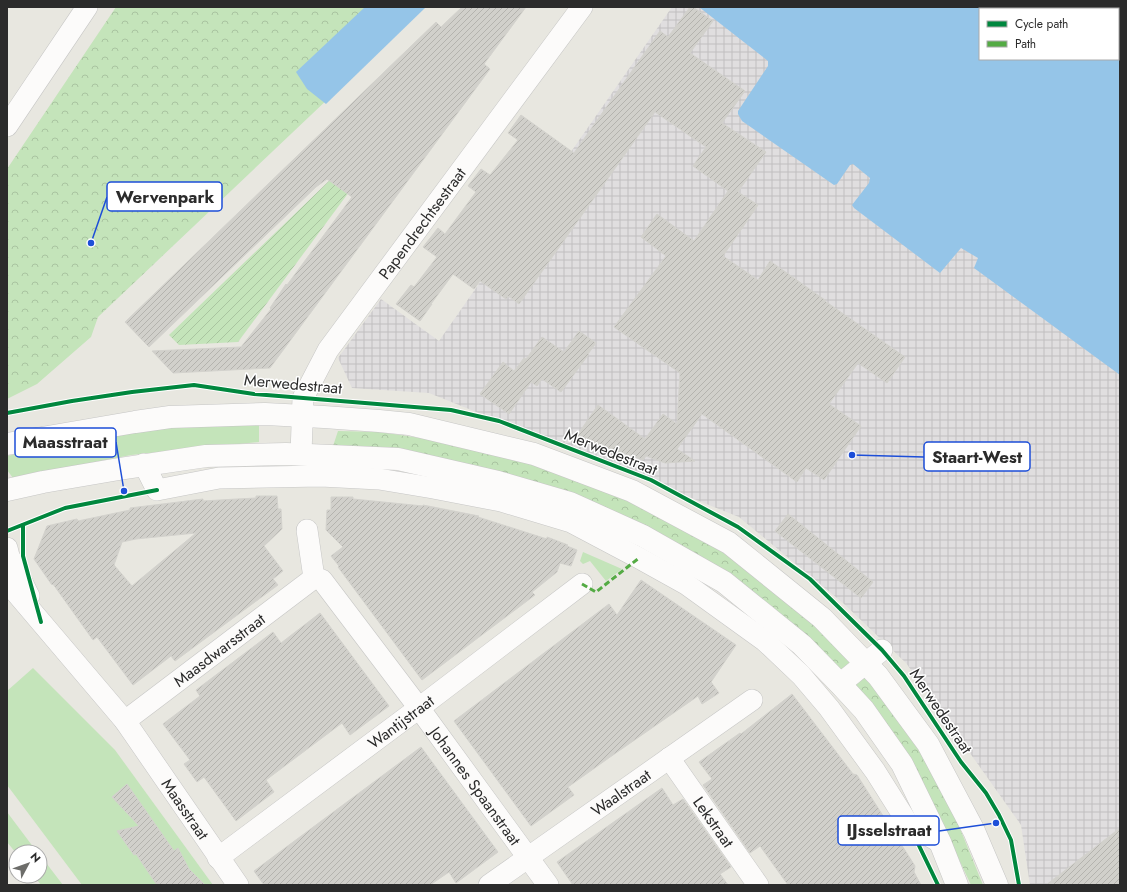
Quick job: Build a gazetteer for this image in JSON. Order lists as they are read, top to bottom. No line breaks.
{"streets":{"main road":["Merwedestraat"],"street":["Papendrechtsestraat","Maasdwarsstraat","Wantijstraat","Johannes Spaanstraat","Waalstraat","Maasstraat","Lekstraat"]},"crossings":[["Papendrechtsestraat","Merwedestraat"],["Maasdwarsstraat","Johannes Spaanstraat"],["Maasdwarsstraat","Maasstraat"],["Wantijstraat","Johannes Spaanstraat"],["Wantijstraat","Maasstraat"],["Johannes Spaanstraat","Waalstraat"],["Waalstraat","Lekstraat"]],"places":["Wervenpark","Staart-West","Maasstraat","IJsselstraat"],"legend":["Cycle path","Path"],"north":"top right"}
